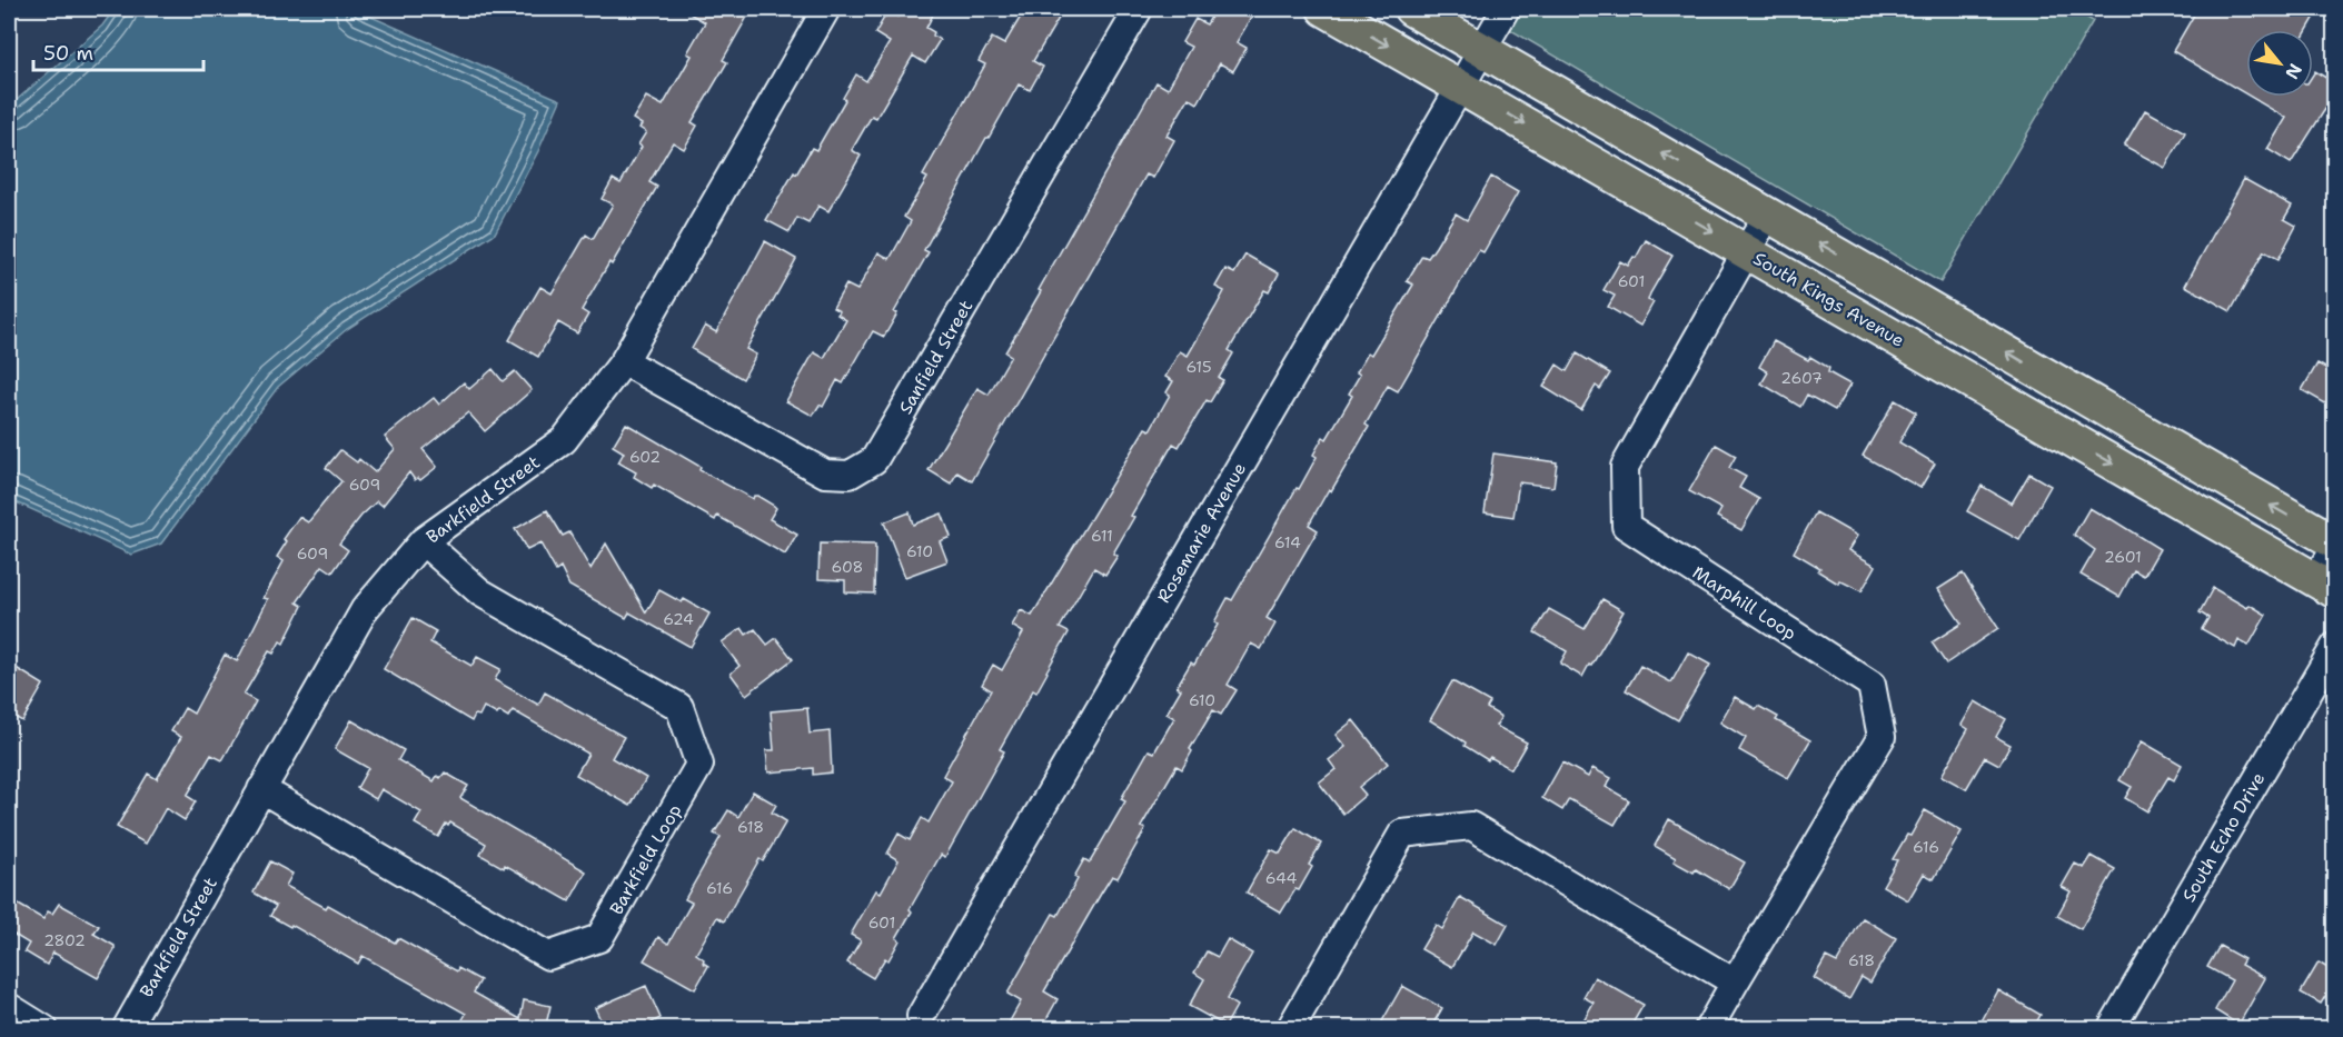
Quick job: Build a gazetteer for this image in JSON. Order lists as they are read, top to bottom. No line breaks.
{"streets":{"main road":["South Kings Avenue"],"street":["Sanfield Street","Barkfield Street","Rosemarie Avenue","Marphill Loop","South Echo Drive","Barkfield Loop"]},"crossings":[["South Kings Avenue","Rosemarie Avenue"],["South Kings Avenue","Marphill Loop"],["Sanfield Street","Barkfield Street"],["Barkfield Street","Barkfield Loop"]],"house_numbers":["601","615","2607","602","609","611","614","610","609","2601","608","624","610","618","616","644","616","601","2802","618"],"scale_bar":"50 m","north":"bottom right"}
